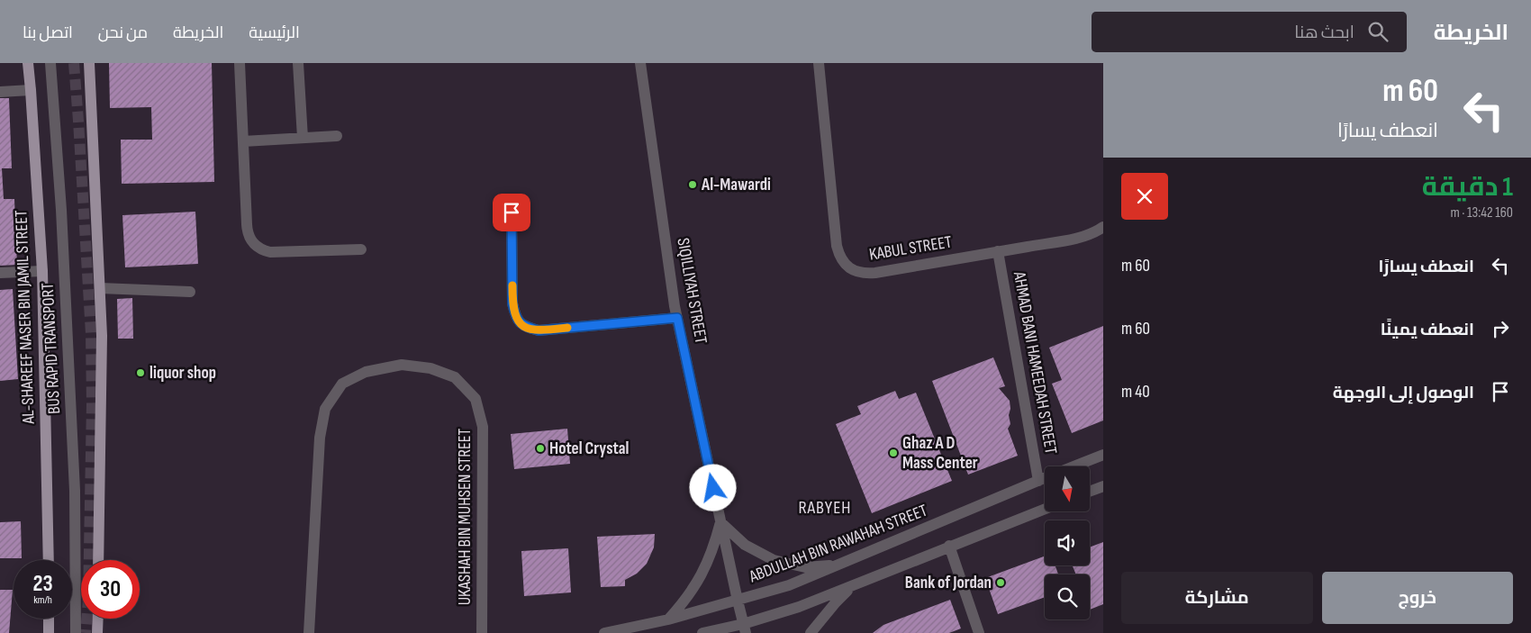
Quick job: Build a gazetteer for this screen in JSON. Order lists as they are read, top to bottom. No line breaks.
{"streets":{"main road":["AL-SHAREEF NASER BIN JAMIL STREET"],"street":["KABUL STREET","SIQILLIYAH STREET","BUS RAPID TRANSPORT","AHMAD BANI HAMEEDAH STREET","UKASHAH BIN MUHSEN STREET","ABDULLAH BIN RAWAHAH STREET"]},"crossings":[["KABUL STREET","AHMAD BANI HAMEEDAH STREET"],["SIQILLIYAH STREET","ABDULLAH BIN RAWAHAH STREET"],["AHMAD BANI HAMEEDAH STREET","ABDULLAH BIN RAWAHAH STREET"]],"districts":["RABYEH"],"places":["Al-Mawardi","liquor shop","Hotel Crystal","Ghaz A D Mass Center","Bank of Jordan"],"north":"bottom","page":{"header":"الخريطة","search":"ابحث هنا","nav":["الرئيسية","الخريطة","من نحن","اتصل بنا"],"turn":["60 m","انعطف يسارًا"],"heading":["1 دقيقة","160 m · 13:42"],"list":[{"name":"انعطف يسارًا","value":"60 m"},{"name":"انعطف يمينًا","value":"60 m"},{"name":"الوصول إلى الوجهة","value":"40 m"}],"speed":"23 km/h","limit":"30","buttons":["خروج","مشاركة"]}}
